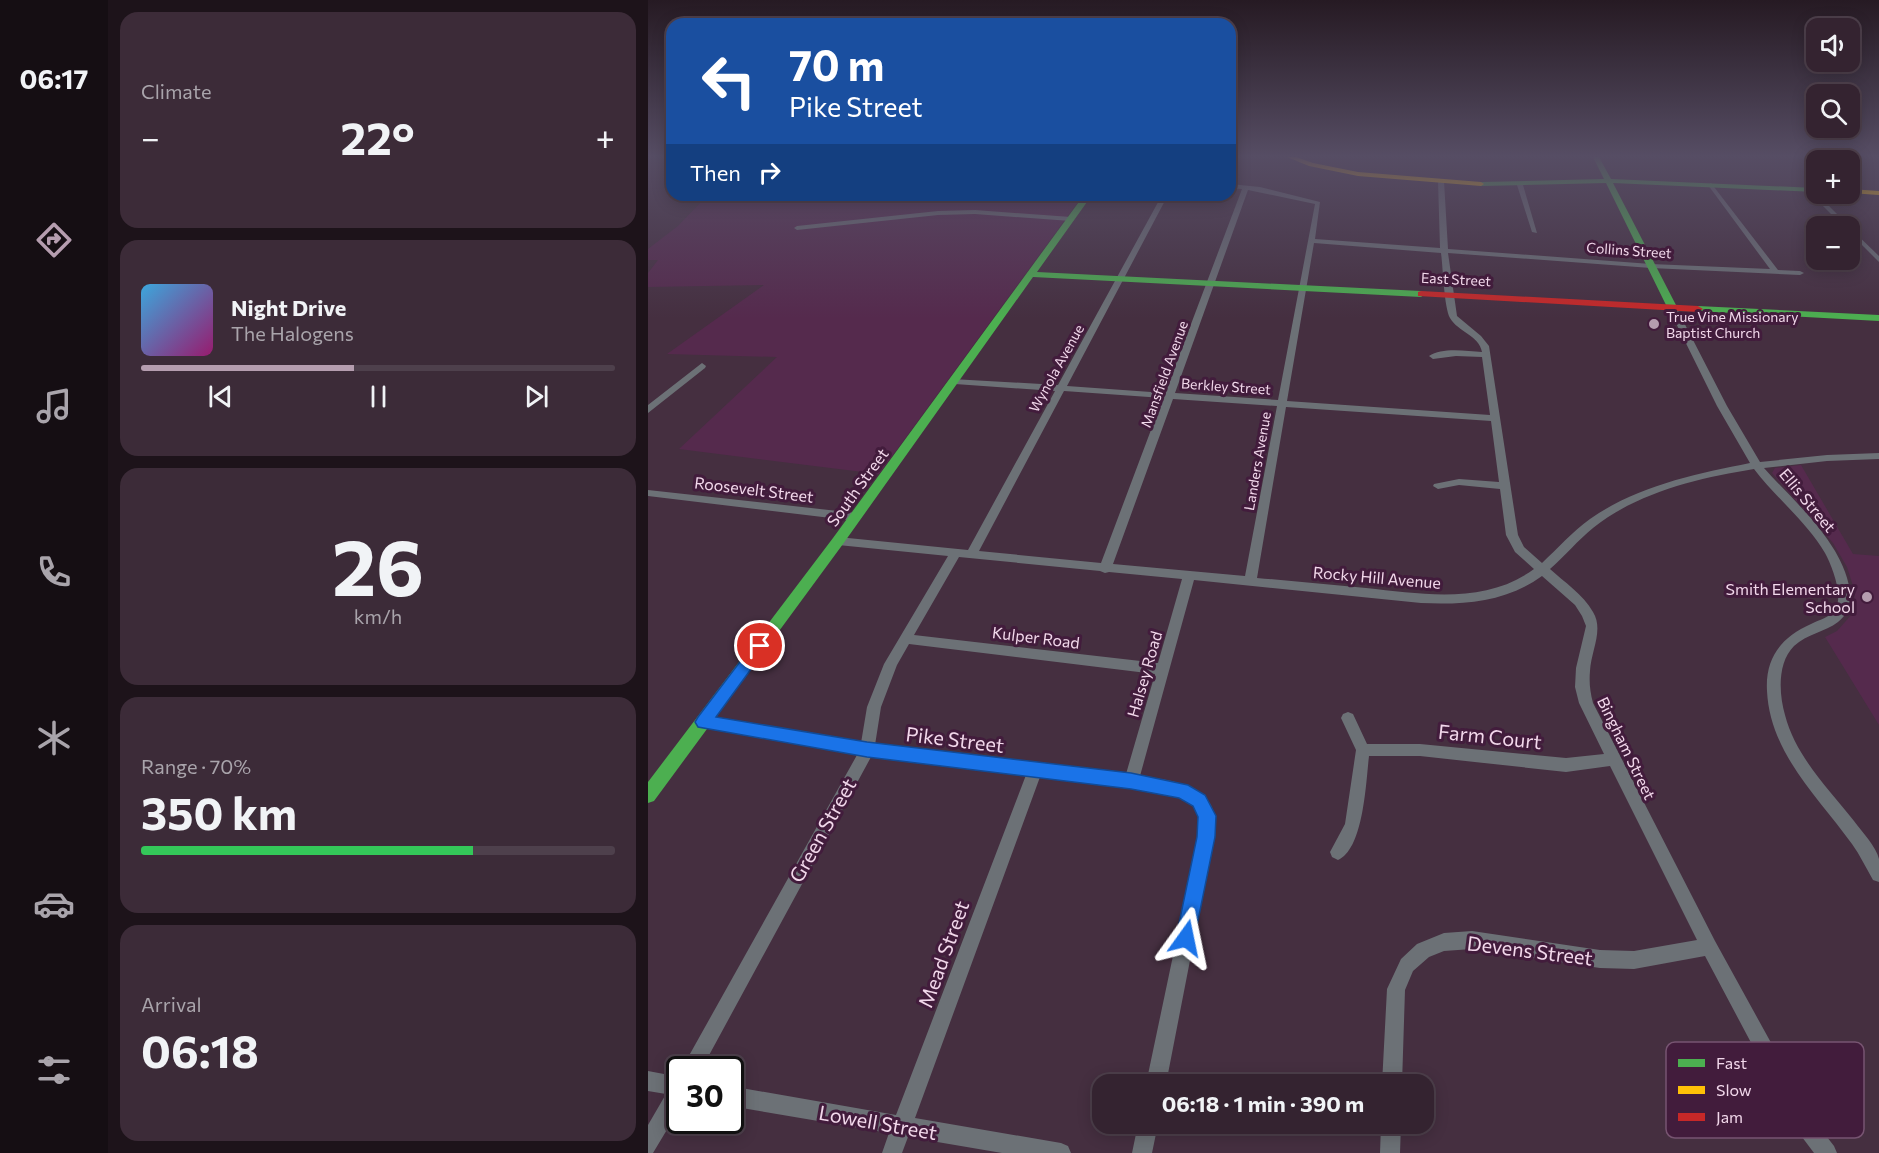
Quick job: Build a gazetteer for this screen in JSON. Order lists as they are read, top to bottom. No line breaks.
{"streets":{"main road":["East Street","South Street","Ellis Street"],"street":["Collins Street","Wynola Avenue","Mansfield Avenue","Berkley Street","Landers Avenue","Roosevelt Street","Rocky Hill Avenue","Kulper Road","Halsey Road","Farm Court","Pike Street","Bingham Street","Green Street","Devens Street","Mead Street","Lowell Street"]},"crossings":[["Collins Street","Landers Avenue"],["Collins Street","Ellis Street"],["Collins Street","Bingham Street"],["East Street","Wynola Avenue"],["East Street","Mansfield Avenue"],["East Street","Landers Avenue"],["East Street","South Street"],["East Street","Ellis Street"],["East Street","Bingham Street"],["Wynola Avenue","Berkley Street"],["Wynola Avenue","Rocky Hill Avenue"],["Mansfield Avenue","Berkley Street"],["Mansfield Avenue","Rocky Hill Avenue"],["Berkley Street","Landers Avenue"],["Berkley Street","South Street"],["Berkley Street","Bingham Street"],["Landers Avenue","Rocky Hill Avenue"],["South Street","Roosevelt Street"],["South Street","Rocky Hill Avenue"],["South Street","Pike Street"],["Ellis Street","Rocky Hill Avenue"],["Rocky Hill Avenue","Halsey Road"],["Rocky Hill Avenue","Bingham Street"],["Rocky Hill Avenue","Green Street"],["Kulper Road","Halsey Road"],["Kulper Road","Green Street"],["Halsey Road","Pike Street"],["Farm Court","Bingham Street"],["Pike Street","Green Street"],["Pike Street","Mead Street"],["Bingham Street","Devens Street"],["Mead Street","Lowell Street"]],"places":["True Vine Missionary Baptist Church","Smith Elementary School"],"legend":["Fast","Slow","Jam"],"page":{"tabs":"06:17","tile":["Climate",["26","km/h"],["Range · 70%","350 km"],["Arrival","06:18"]],"map_buttons":["+","−"],"turn":["70 m","Pike Street"],"heat":["−","22°","+"],"then":"Then","song":["Night Drive","The Halogens"],"limit":"30","trip":"06:18 · 1 min · 390 m"}}
